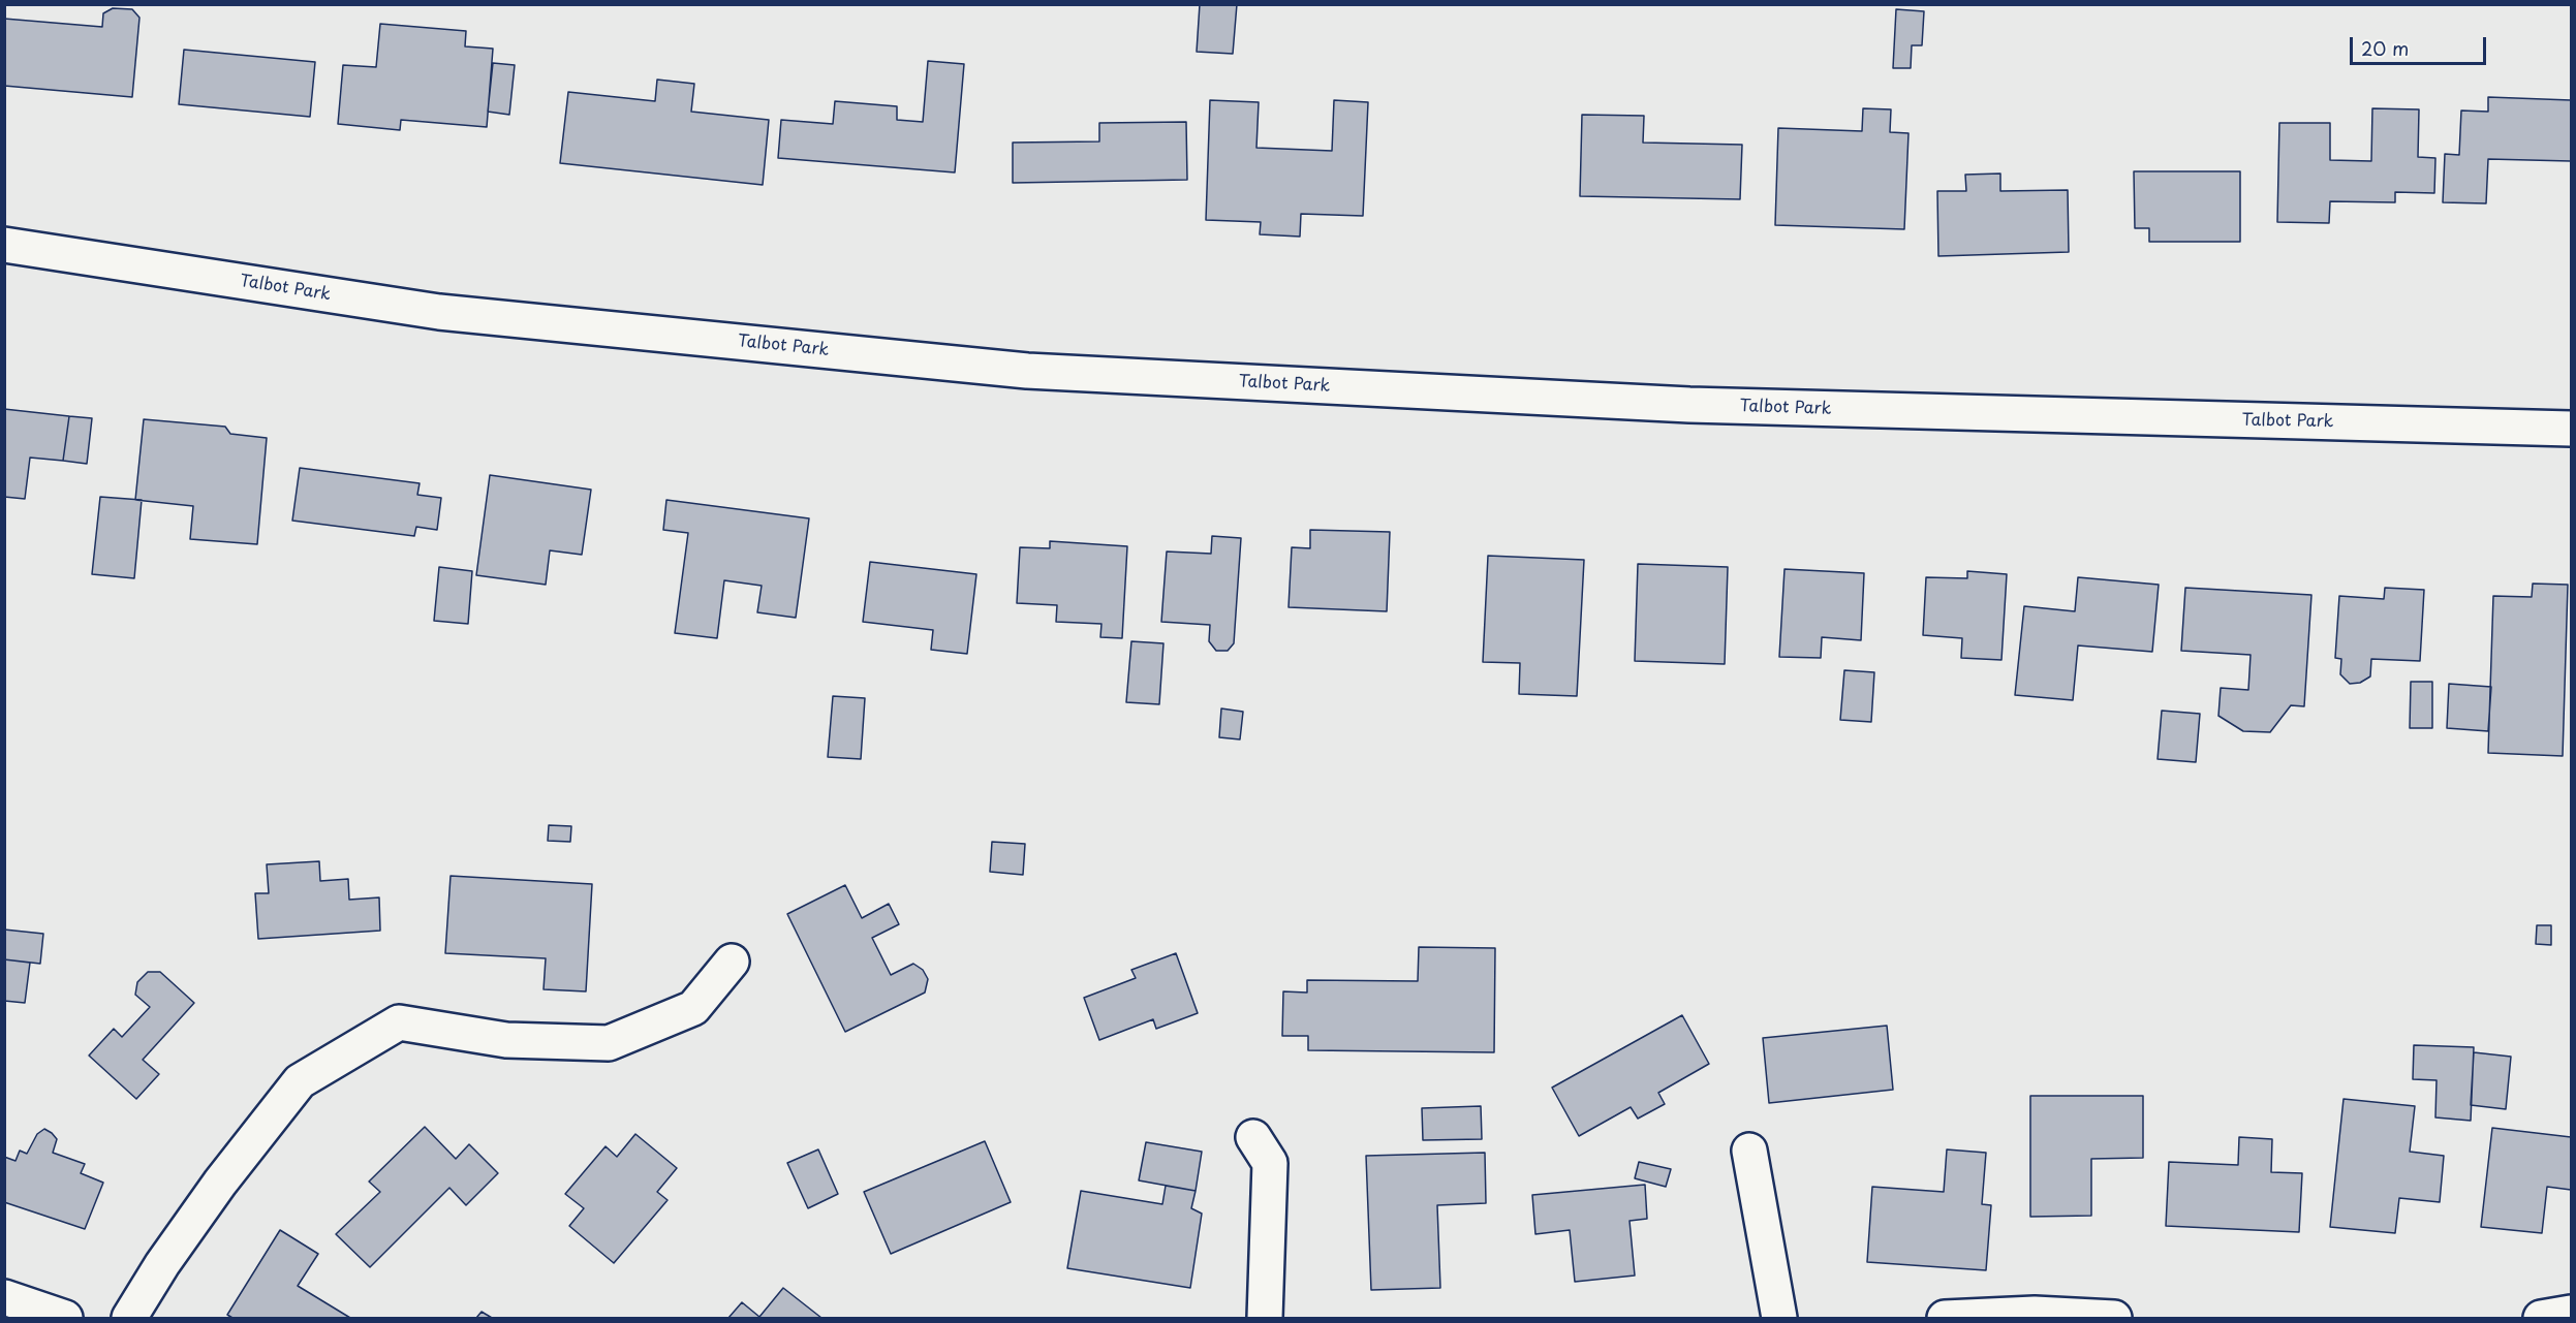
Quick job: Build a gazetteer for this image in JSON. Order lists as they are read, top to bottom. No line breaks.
{"streets":{"street":["Talbot Park"]},"scale_bar":"20 m"}
